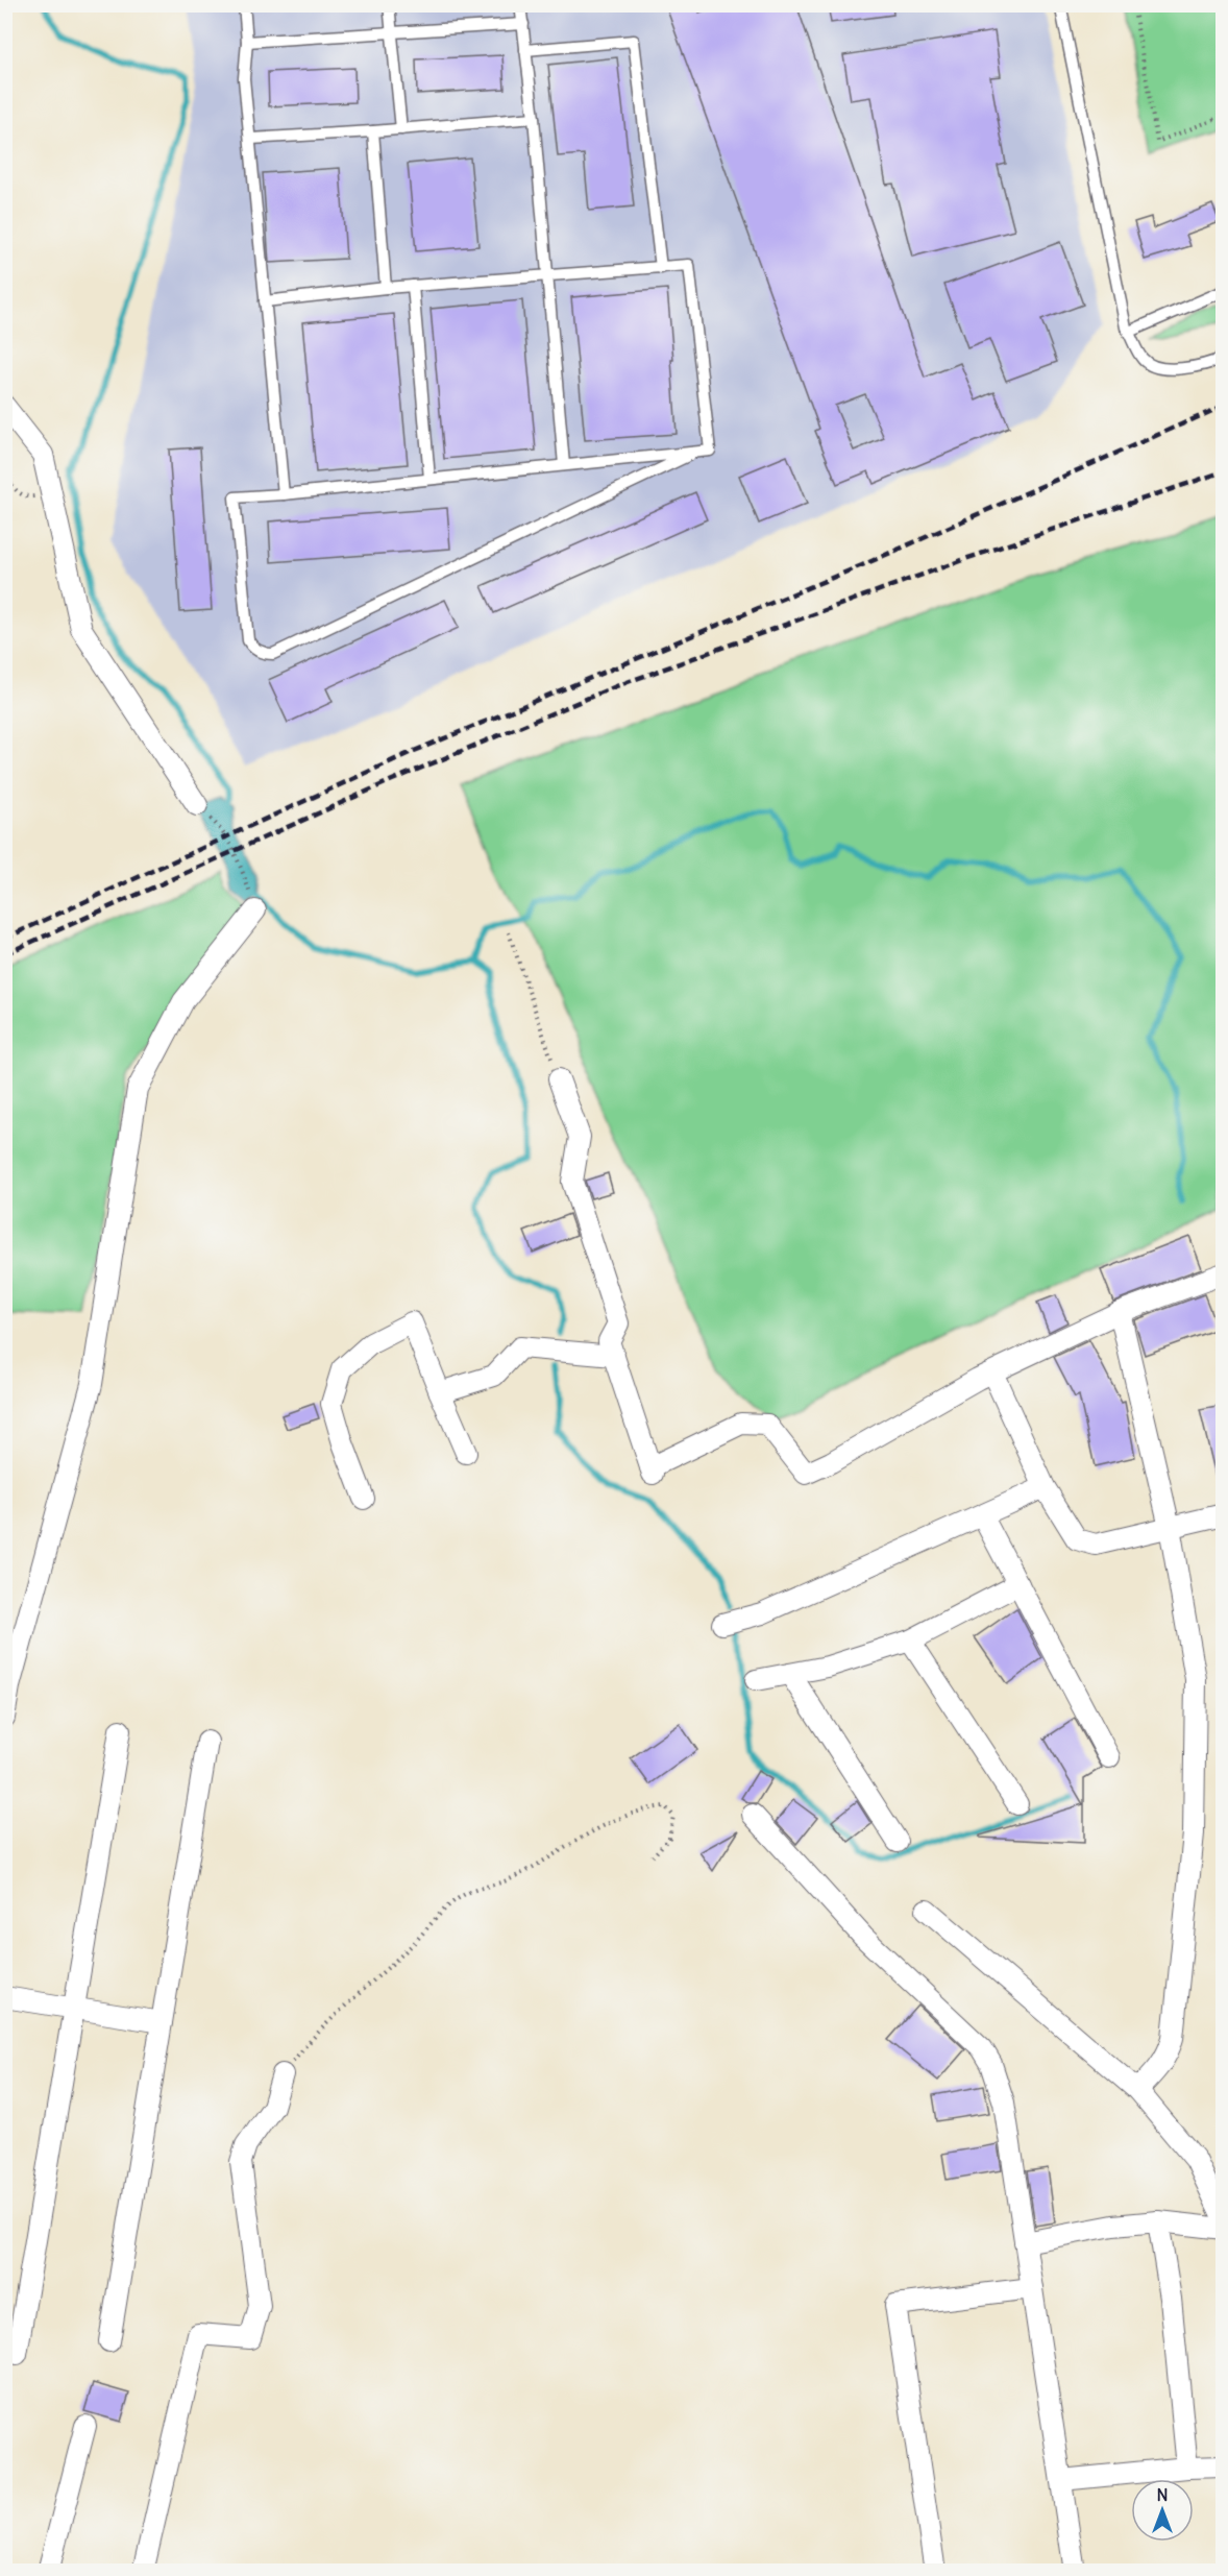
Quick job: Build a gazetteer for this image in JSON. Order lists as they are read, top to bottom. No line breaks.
{"north":"top"}
